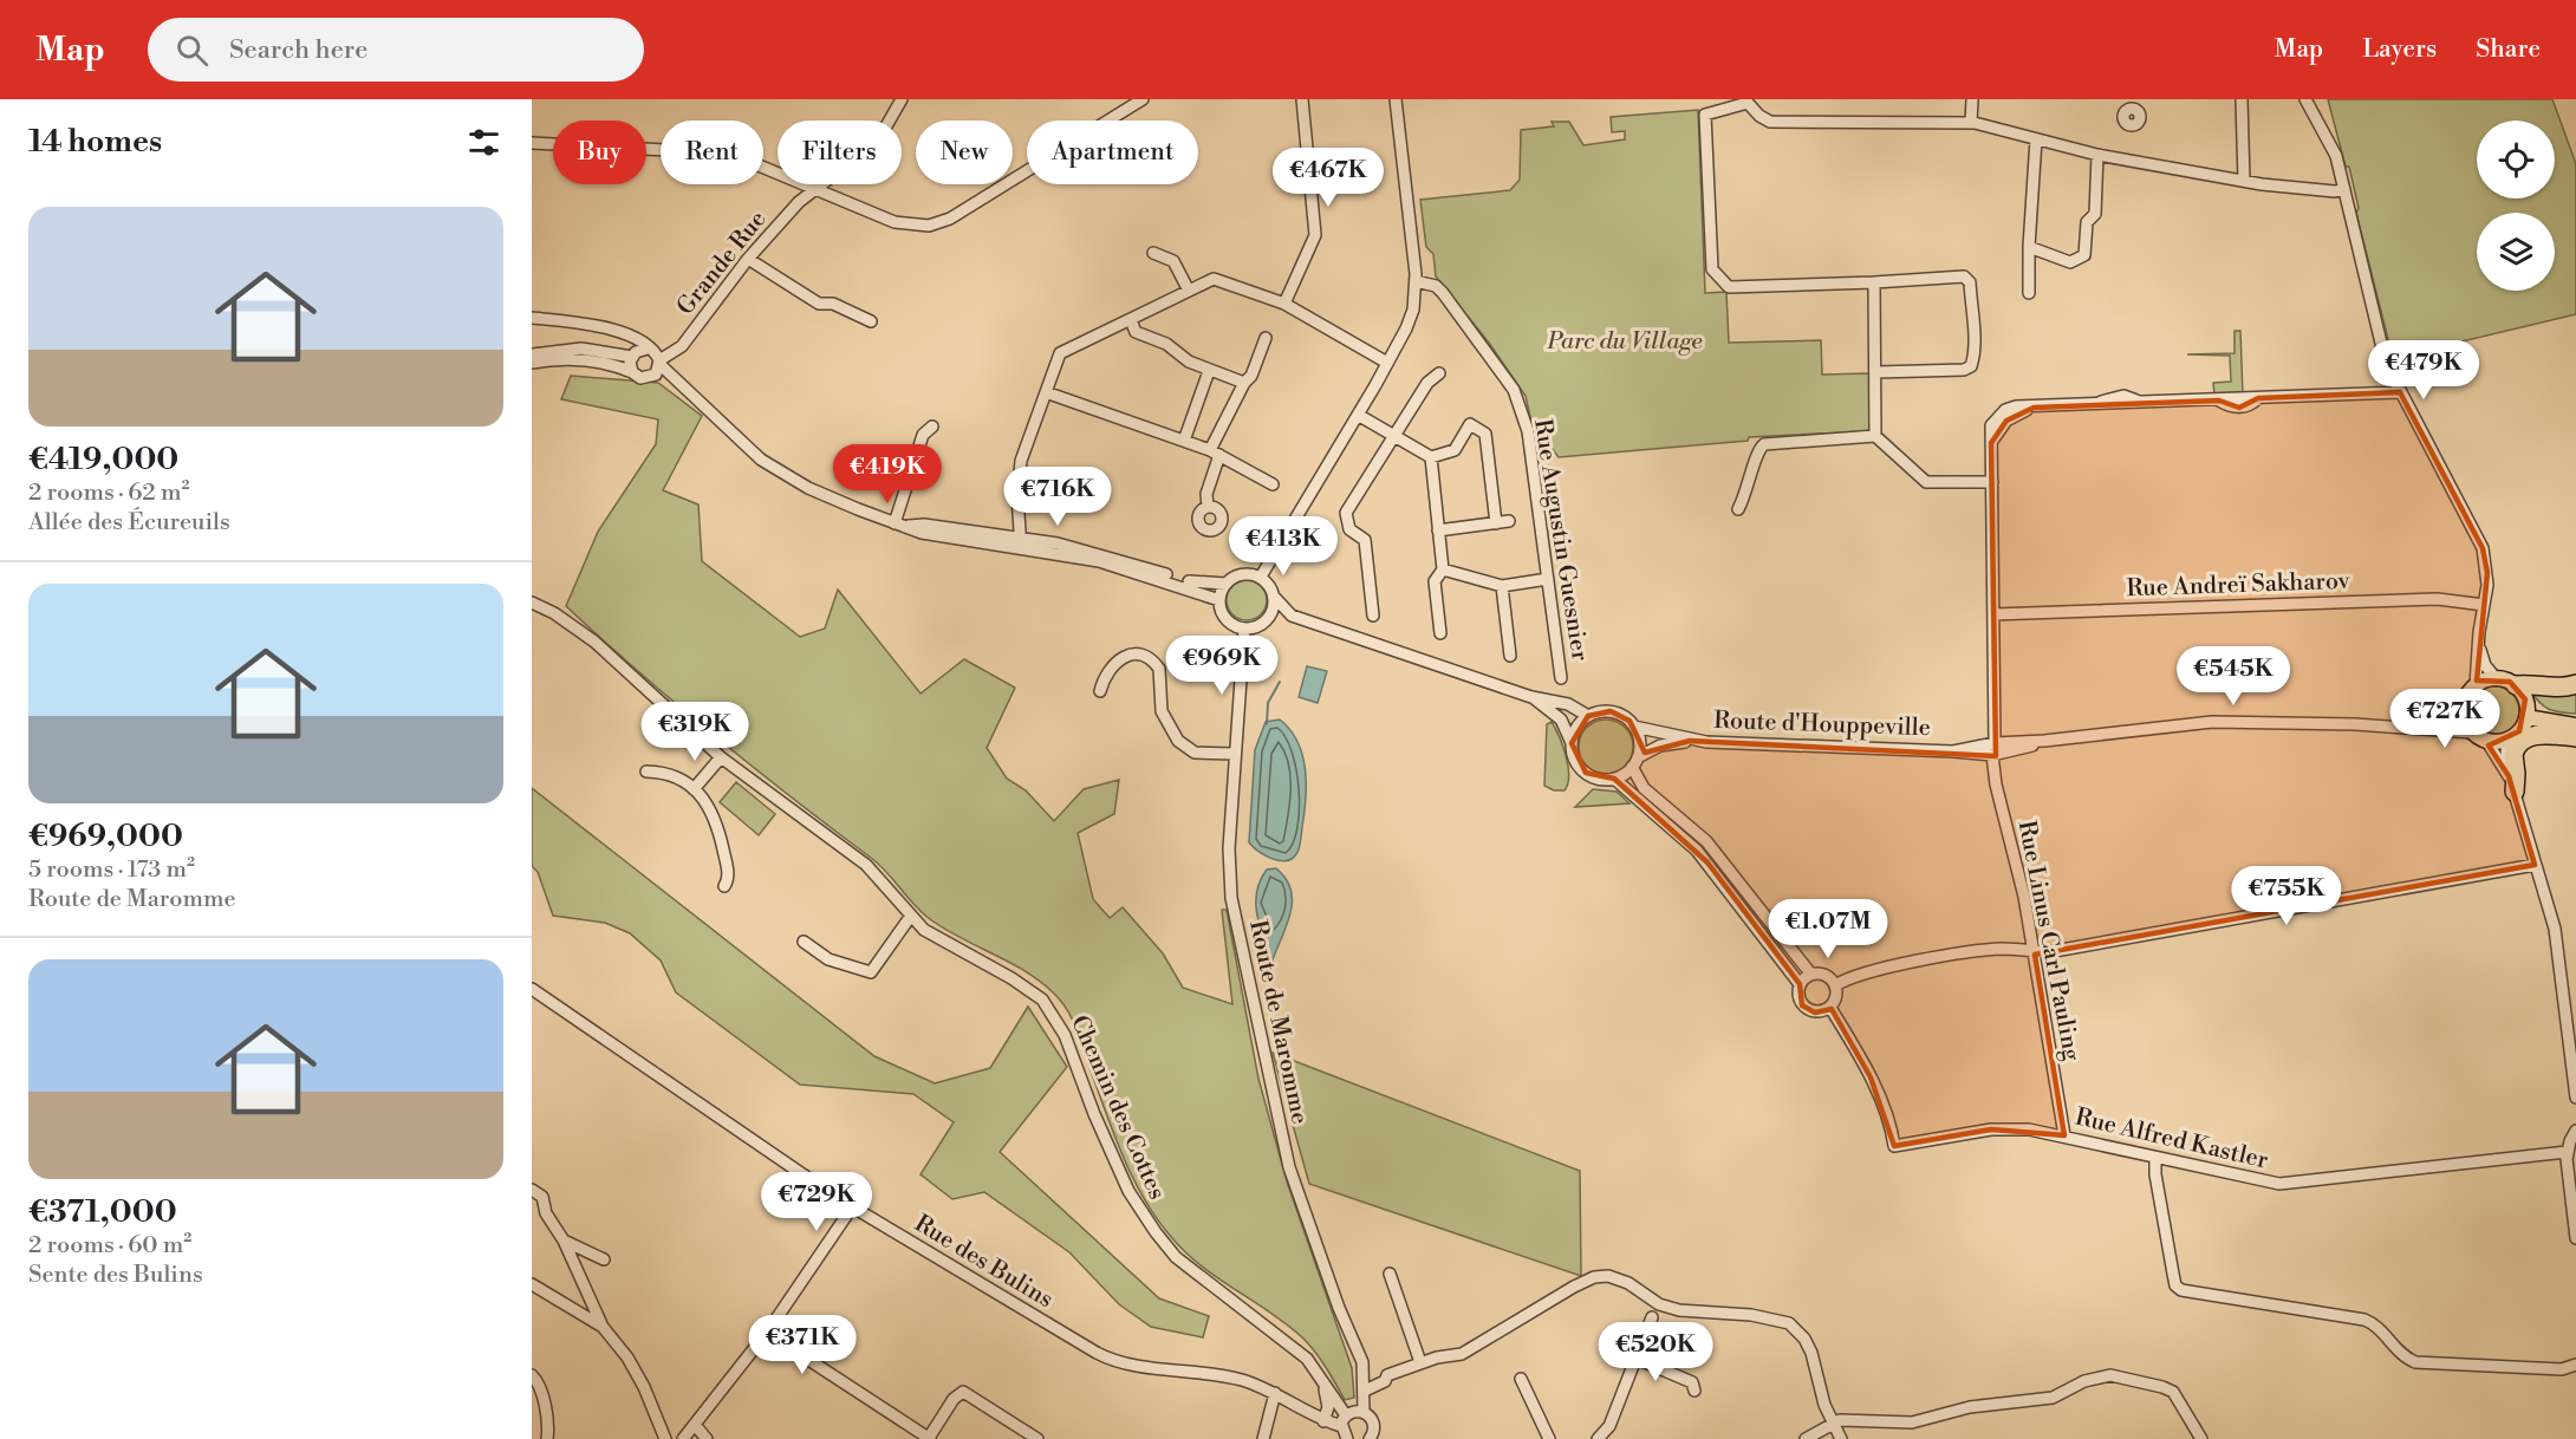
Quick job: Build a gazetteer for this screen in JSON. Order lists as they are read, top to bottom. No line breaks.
{"streets":{"street":["Grande Rue","Rue Augustin Guesnier","Rue Andreï Sakharov","Route d'Houppeville","Rue Linus Carl Pauling","Route de Maromme","Chemin des Cottes","Rue Alfred Kastler","Rue des Bulins"]},"crossings":[["Route d'Houppeville","Rue Linus Carl Pauling"],["Rue Linus Carl Pauling","Rue Alfred Kastler"],["Chemin des Cottes","Rue des Bulins"]],"parks":["Parc du Village"],"page":{"header":"Map","search":"Search here","nav":["Map","Layers","Share"],"heading":"14 homes","chip":["Buy","Rent","Filters","New","Apartment"],"price":["€467K","€479K","€419K","€716K","€413K","€969K","€545K","€727K","€319K","€755K","€1.07M","€729K","€371K","€520K"],"list":[{"name":"€419,000","note":"2 rooms · 62 m² · Allée des Écureuils"},{"name":"€969,000","note":"5 rooms · 173 m² · Route de Maromme"},{"name":"€371,000","note":"2 rooms · 60 m² · Sente des Bulins"}]}}
